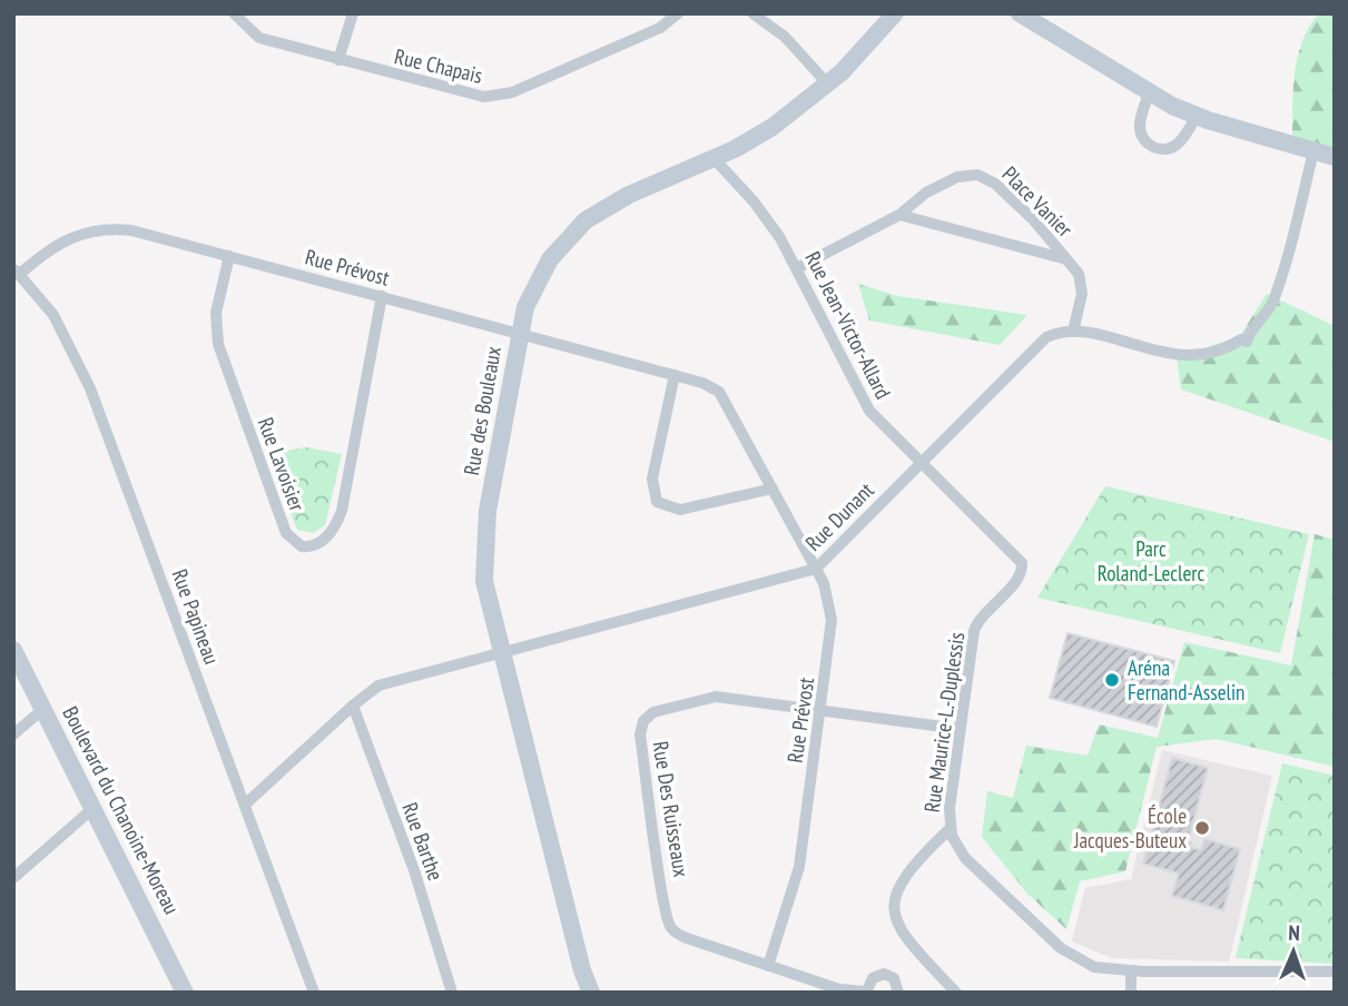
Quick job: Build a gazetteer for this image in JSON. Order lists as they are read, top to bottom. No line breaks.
{"streets":{"street":["Rue Chapais","Place Vanier","Rue Prévost","Rue Jean-Victor-Allard","Rue des Bouleaux","Rue Lavoisier","Rue Dunant","Rue Papineau","Rue Maurice-L.-Duplessis","Rue Des Ruisseaux","Boulevard du Chanoine-Moreau","Rue Barthe"]},"crossings":[["Place Vanier","Rue Jean-Victor-Allard"],["Place Vanier","Rue Dunant"],["Rue Prévost","Rue des Bouleaux"],["Rue Prévost","Rue Lavoisier"],["Rue Prévost","Rue Dunant"],["Rue Prévost","Rue Papineau"],["Rue Prévost","Rue Des Ruisseaux"],["Rue Jean-Victor-Allard","Rue des Bouleaux"],["Rue Jean-Victor-Allard","Rue Dunant"],["Rue Jean-Victor-Allard","Rue Maurice-L.-Duplessis"],["Rue des Bouleaux","Rue Dunant"],["Rue Dunant","Rue Papineau"],["Rue Dunant","Rue Barthe"],["Rue Maurice-L.-Duplessis","Rue Des Ruisseaux"]],"parks":["Parc Roland-Leclerc"],"places":["Aréna Fernand-Asselin","École Jacques-Buteux"],"north":"top"}
